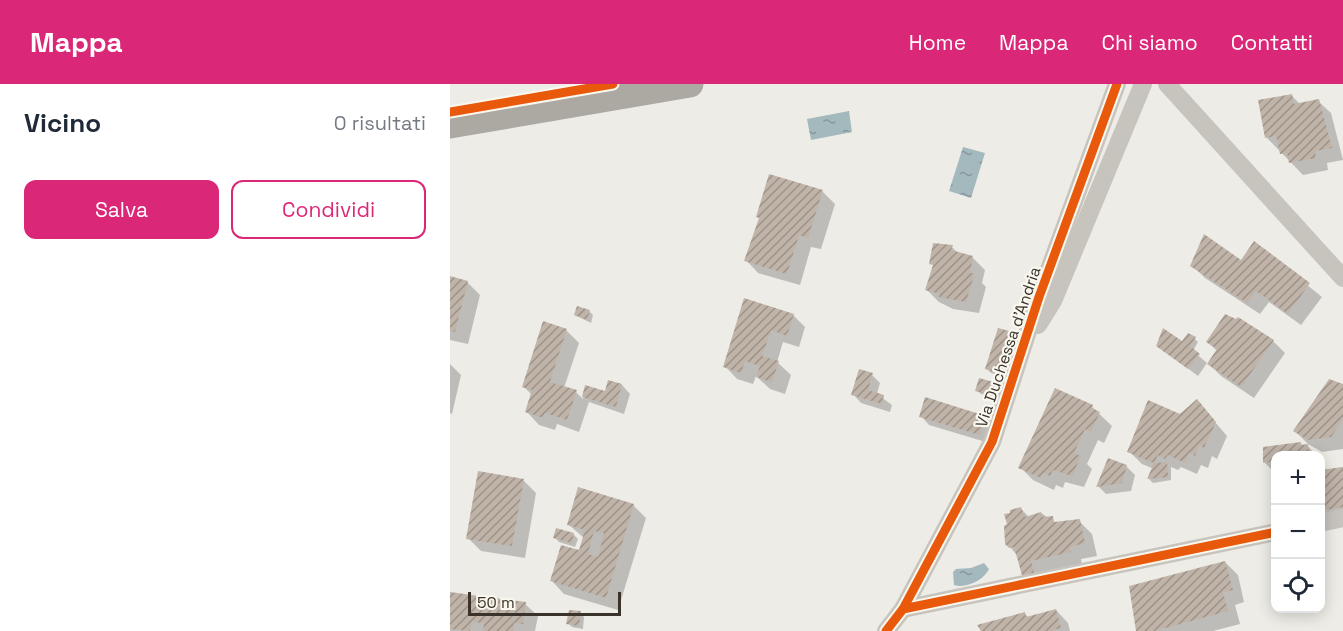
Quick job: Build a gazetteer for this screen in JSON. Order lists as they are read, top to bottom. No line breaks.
{"streets":{"street":["Via Duchessa d'Andria"]},"scale_bar":"50 m","page":{"header":"Mappa","nav":["Home","Mappa","Chi siamo","Contatti"],"heading":["Vicino","0 risultati"],"buttons":["Salva","Condividi"],"map_buttons":["+","−"],"scale":"50 m"}}
